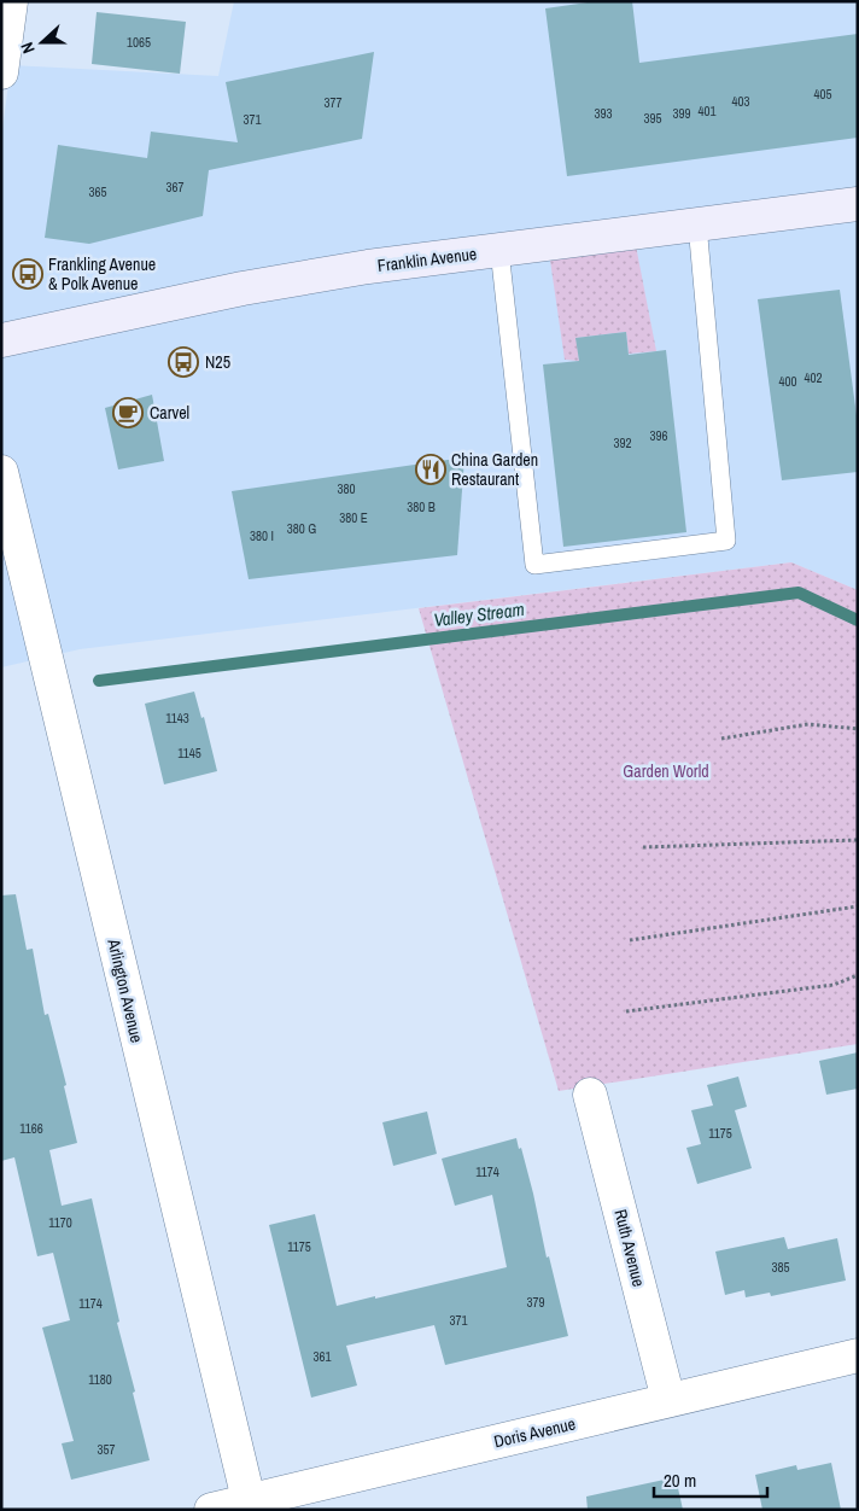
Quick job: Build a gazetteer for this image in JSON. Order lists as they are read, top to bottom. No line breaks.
{"streets":{"main road":["Franklin Avenue"],"street":["Arlington Avenue","Ruth Avenue","Doris Avenue"]},"crossings":[["Arlington Avenue","Doris Avenue"],["Ruth Avenue","Doris Avenue"]],"water":["Valley Stream"],"parks":["Garden World"],"places":{"bus stop":["Frankling Avenue & Polk Avenue","N25"],"cafe":["Carvel"],"restaurant":["China Garden Restaurant"]},"house_numbers":["1065","405","403","377","401","393","399","395","371","367","365","402","400","396","392","380","380 B","380 E","380 G","380 I","1143","1145","1166","1175","1174","1170","1175","385","379","1174","371","361","1180","357"],"scale_bar":"20 m","north":"left"}
